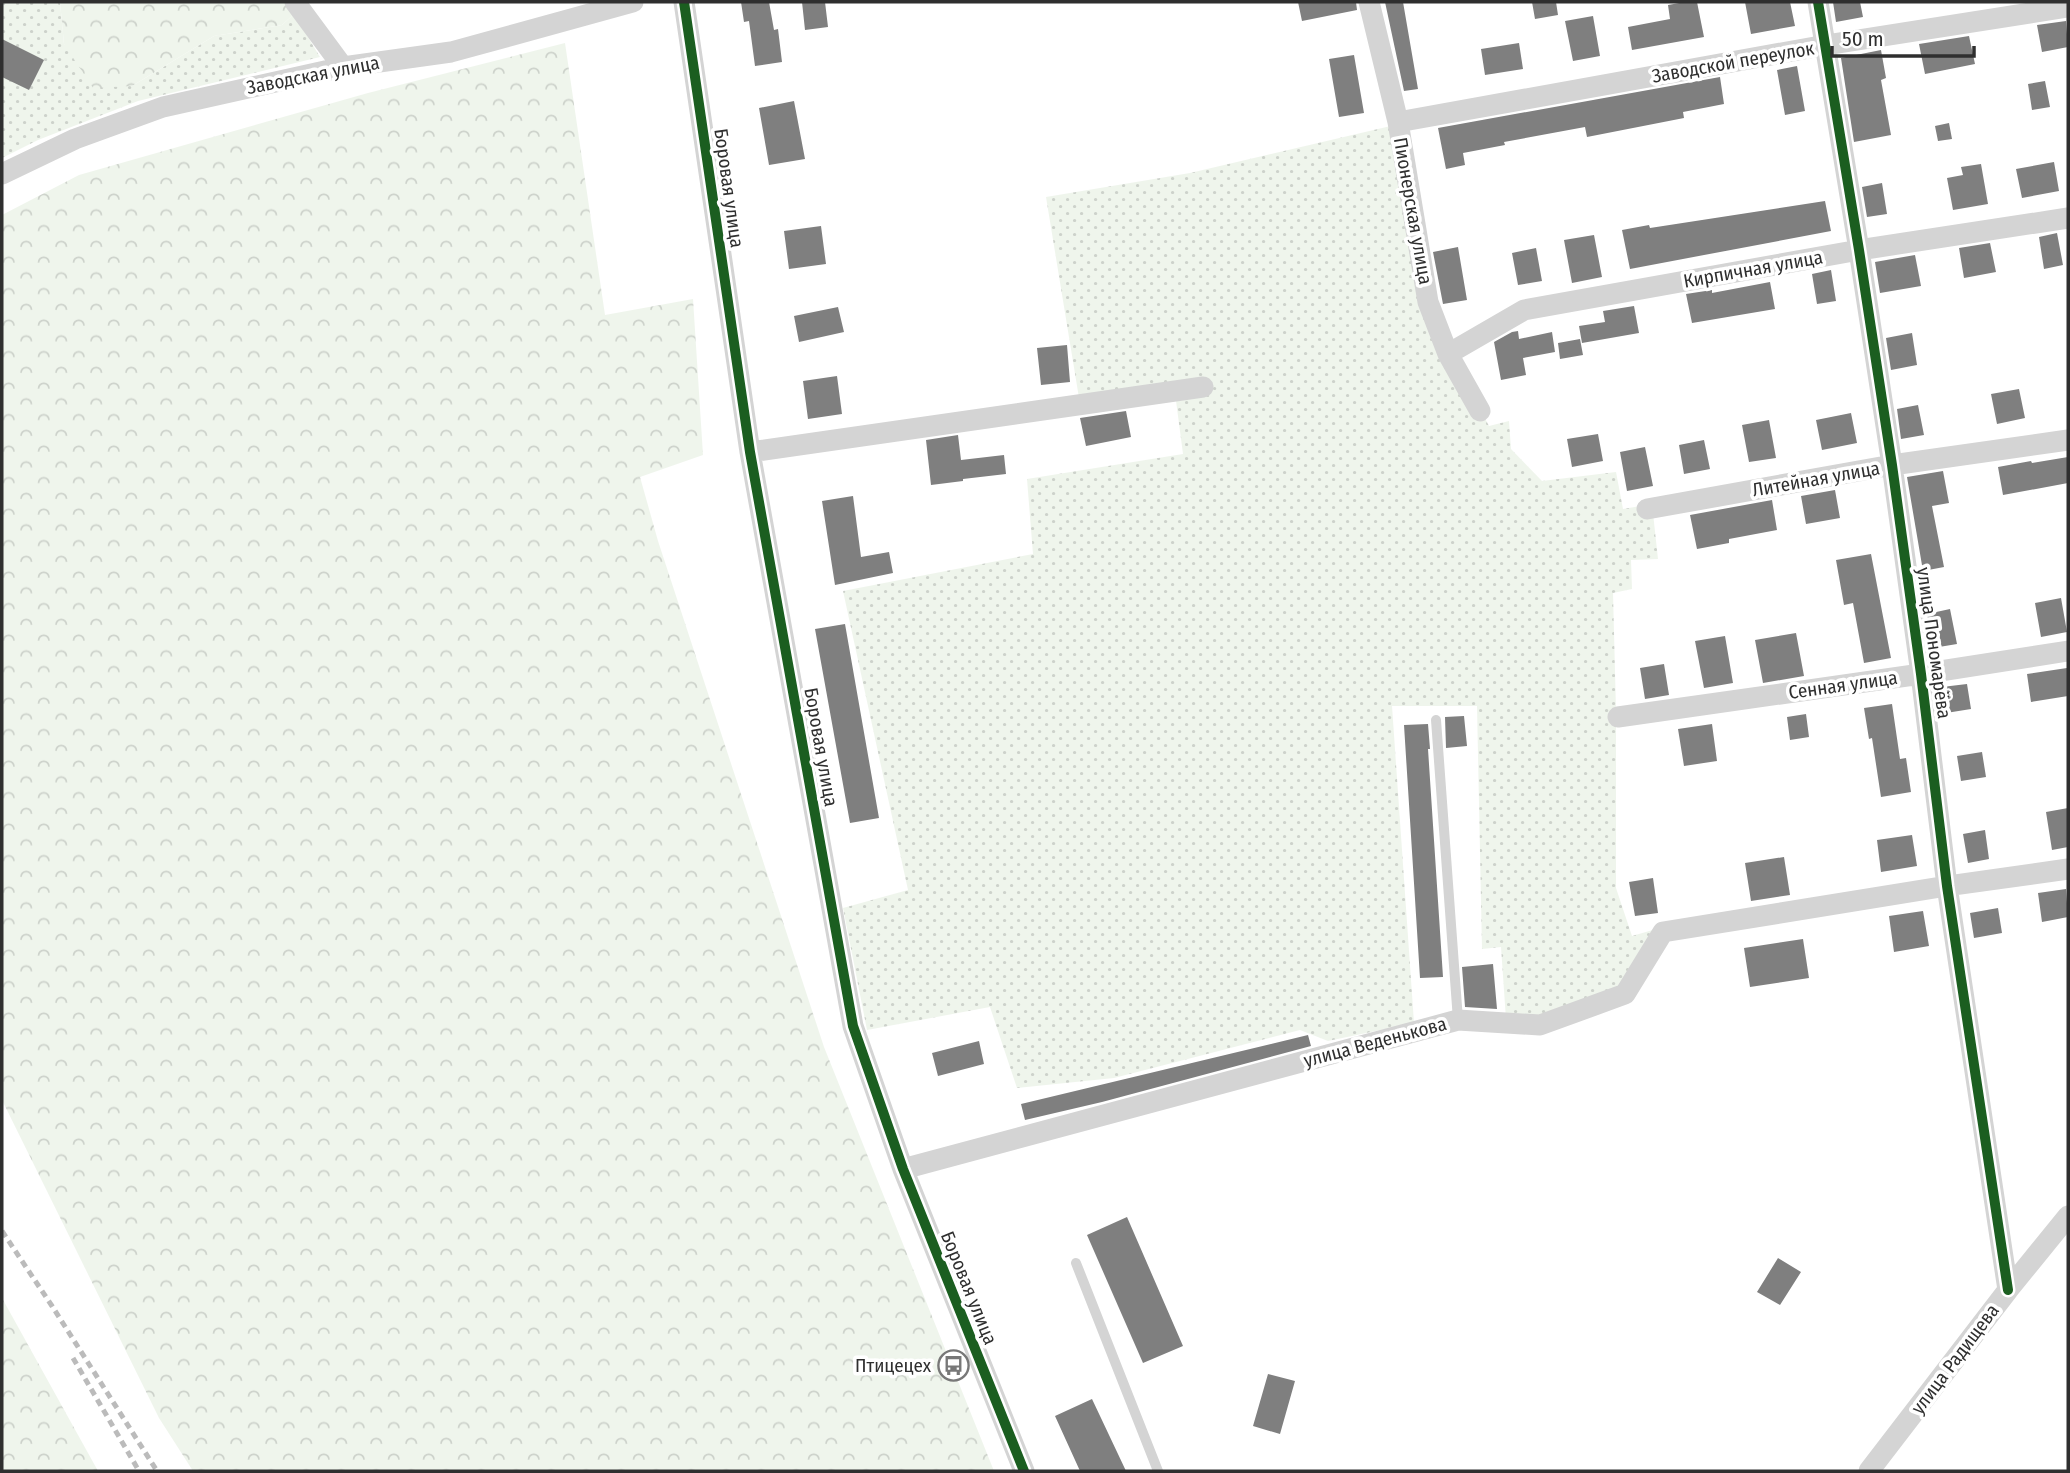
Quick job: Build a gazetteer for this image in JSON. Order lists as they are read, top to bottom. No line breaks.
{"streets":{"street":["Заводской переулок","Заводская улица","Боровая улица","Пионерская улица","Кирпичная улица","Литейная улица","улица Пономарёва","Сенная улица","улица Веденькова","улица Радищева"]},"crossings":[["Заводской переулок","Пионерская улица"],["Заводской переулок","улица Пономарёва"],["Боровая улица","улица Веденькова"],["Пионерская улица","Кирпичная улица"],["Кирпичная улица","улица Пономарёва"],["Литейная улица","улица Пономарёва"],["улица Пономарёва","Сенная улица"],["улица Пономарёва","улица Веденькова"],["улица Пономарёва","улица Радищева"]],"places":{"bus stop":["Птицецех"]},"scale_bar":"50 m"}
